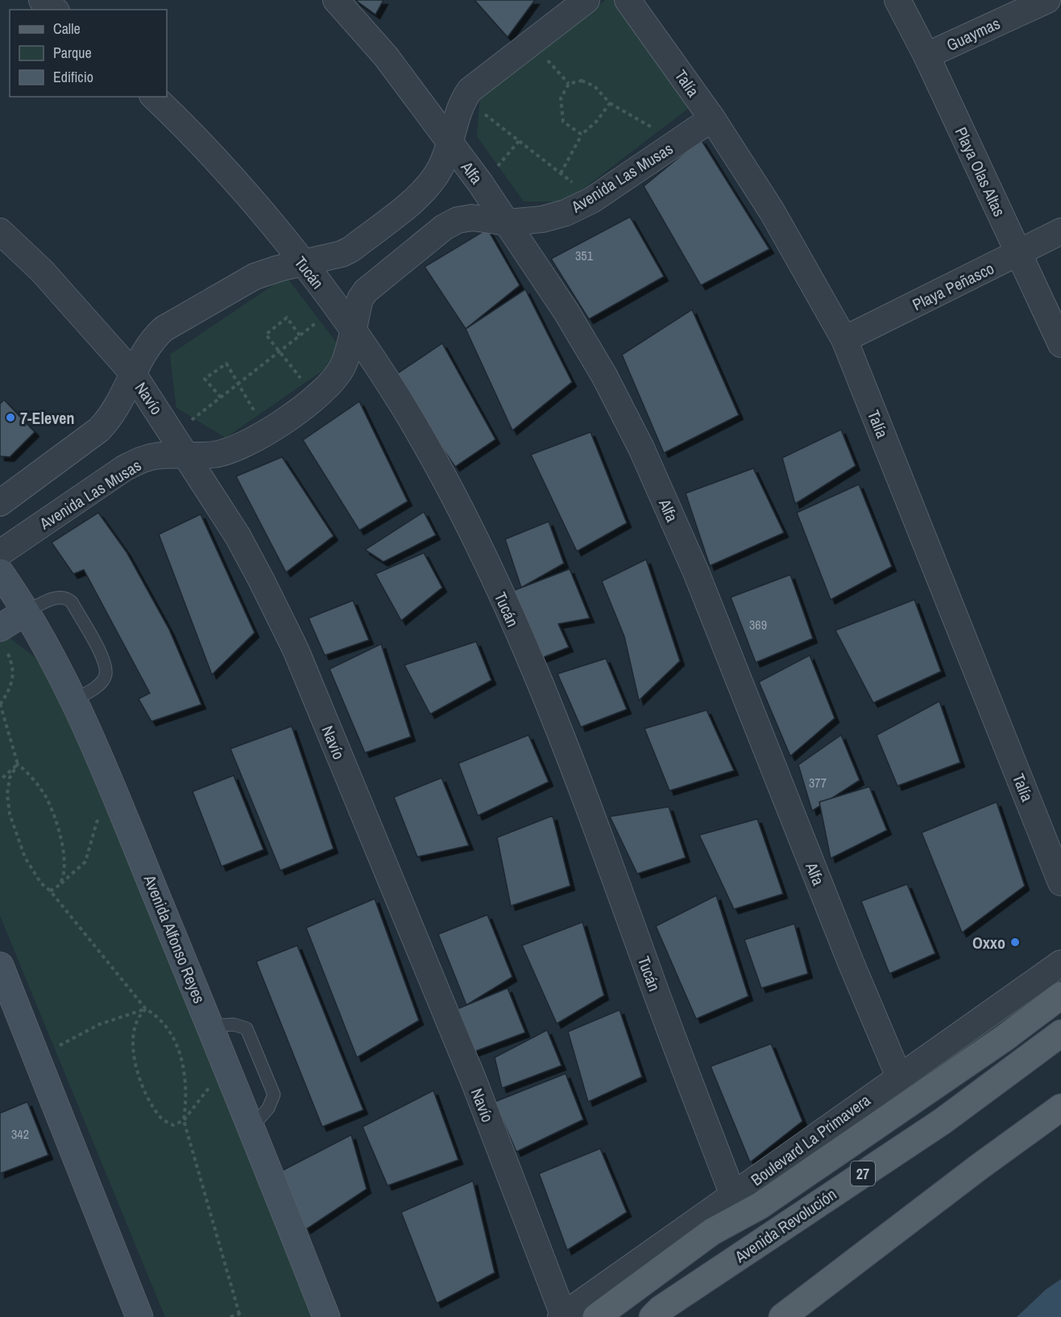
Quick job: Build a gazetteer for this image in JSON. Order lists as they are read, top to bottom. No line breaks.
{"streets":{"main road":["Avenida Alfonso Reyes","27","Avenida Revolución"],"street":["Guaymas","Talía","Playa Olas Altas","Alfa","Avenida Las Musas","Tucán","Playa Peñasco","Navío","Boulevard La Primavera"]},"crossings":[["Guaymas","Playa Olas Altas"],["Talía","Avenida Las Musas"],["Talía","Playa Peñasco"],["Playa Olas Altas","Playa Peñasco"],["Alfa","Avenida Las Musas"],["Alfa","Boulevard La Primavera"],["Avenida Las Musas","Tucán"],["Avenida Las Musas","Navío"],["Tucán","Boulevard La Primavera"],["Navío","Boulevard La Primavera"]],"places":["7-Eleven","Oxxo"],"house_numbers":["351","369","377","342"],"legend":["Calle","Parque","Edificio"]}
